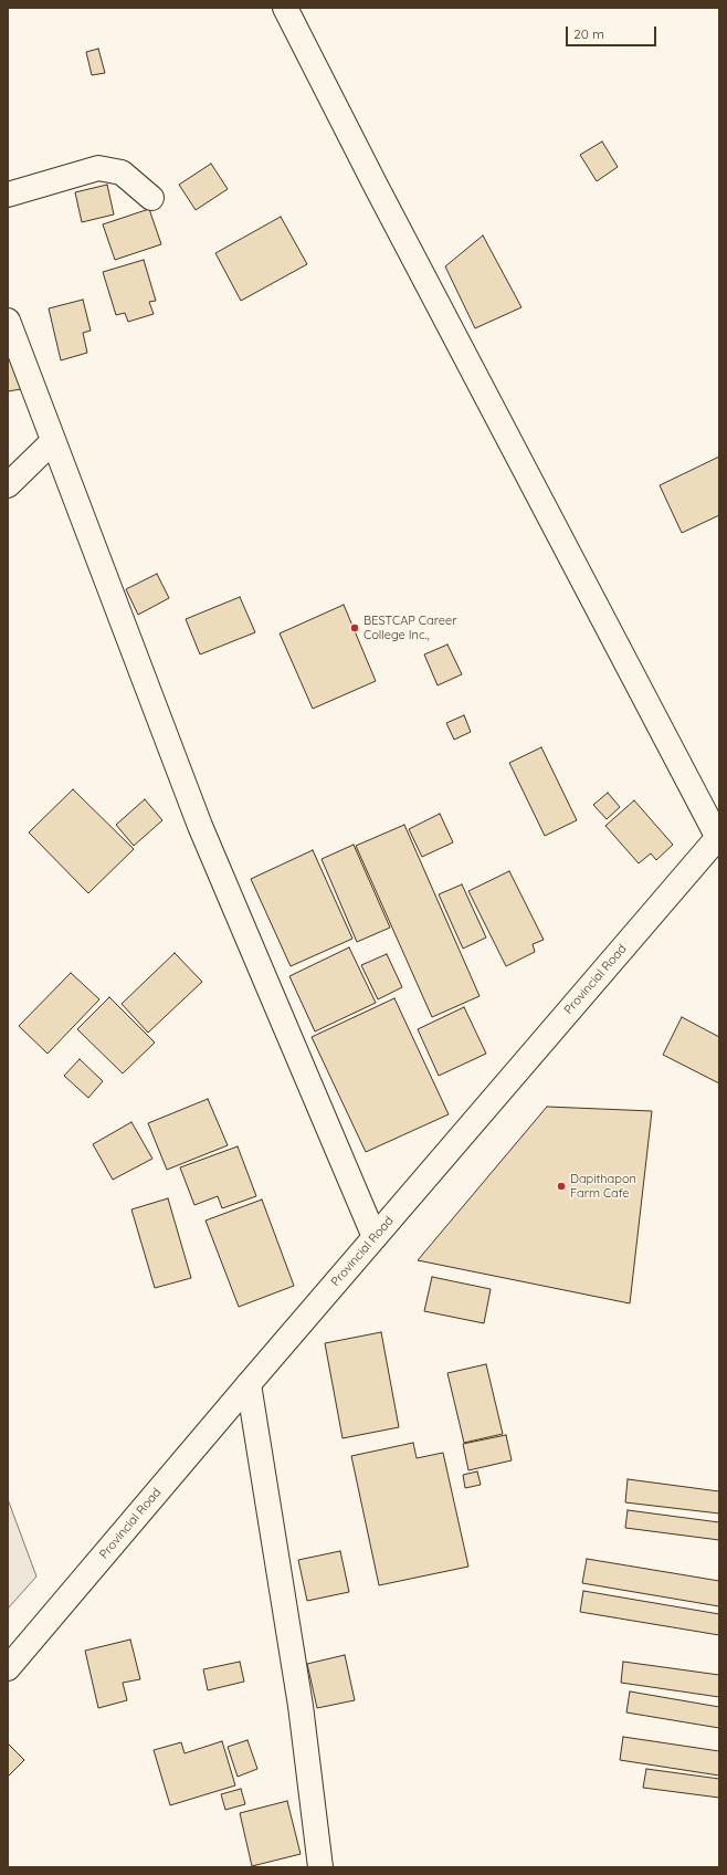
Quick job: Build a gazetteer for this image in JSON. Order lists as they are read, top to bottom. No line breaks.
{"streets":{"street":["Provincial Road"]},"places":["BESTCAP Career College Inc.,","Dapithapon Farm Cafe"],"scale_bar":"20 m"}
